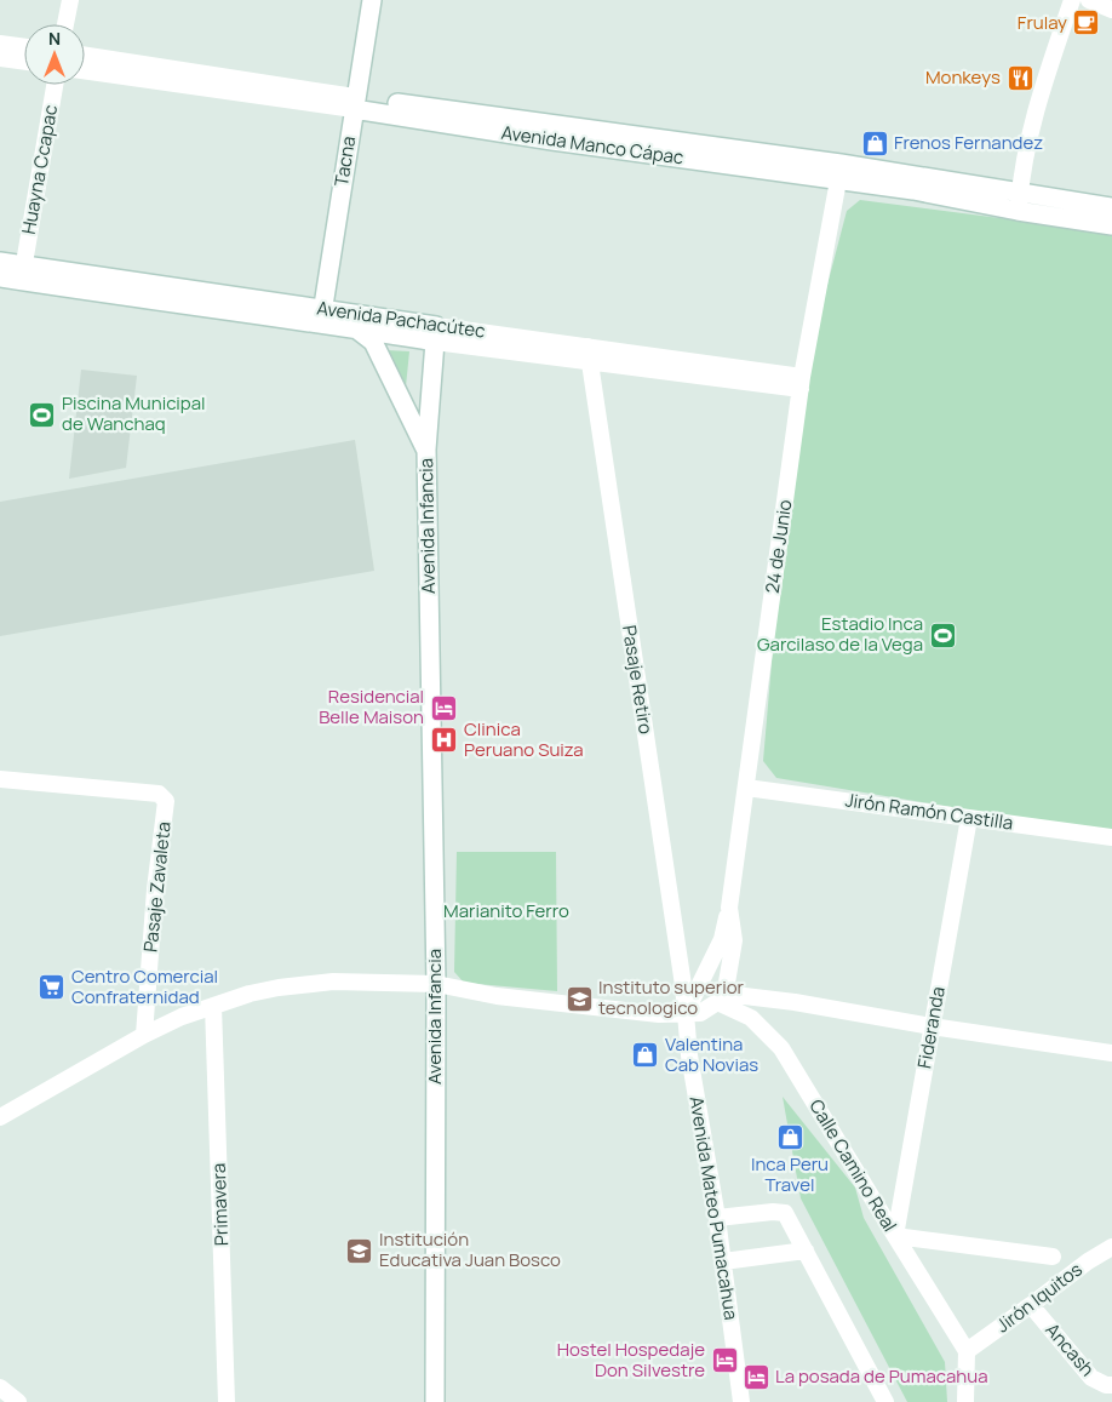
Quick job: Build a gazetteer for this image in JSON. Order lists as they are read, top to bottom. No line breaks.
{"streets":{"main road":["Avenida Manco Cápac","Tacna","Avenida Pachacútec","Avenida Infancia"],"street":["Huayna Ccapac","24 de Junio","Pasaje Retiro","Jirón Ramón Castilla","Pasaje Zavaleta","Fideranda","Calle Camino Real","Primavera","Avenida Mateo Pumacahua","Jirón Iquitos","Ancash"]},"crossings":[["Avenida Manco Cápac","Tacna"],["Avenida Manco Cápac","24 de Junio"],["Tacna","Avenida Pachacútec"],["Huayna Ccapac","Avenida Pachacútec"],["Avenida Pachacútec","Avenida Infancia"],["Avenida Pachacútec","24 de Junio"],["Avenida Pachacútec","Pasaje Retiro"],["24 de Junio","Jirón Ramón Castilla"],["24 de Junio","Calle Camino Real"],["Pasaje Retiro","Avenida Mateo Pumacahua"],["Jirón Ramón Castilla","Fideranda"],["Fideranda","Calle Camino Real"],["Calle Camino Real","Jirón Iquitos"],["Jirón Iquitos","Ancash"]],"parks":["Marianito Ferro"],"places":{"cafe":["Frulay"],"restaurant":["Monkeys"],"shop":["Frenos Fernandez","Valentina Cab Novias","Inca Peru Travel"],"sports":["Piscina Municipal de Wanchaq","Estadio Inca Garcilaso de la Vega"],"hotel":["Residencial Belle Maison","Hostel Hospedaje Don Silvestre","La posada de Pumacahua"],"hospital":["Clinica Peruano Suiza"],"supermarket":["Centro Comercial Confraternidad"],"school or university":["Instituto superior tecnologico","Institución Educativa Juan Bosco"]},"north":"top"}
